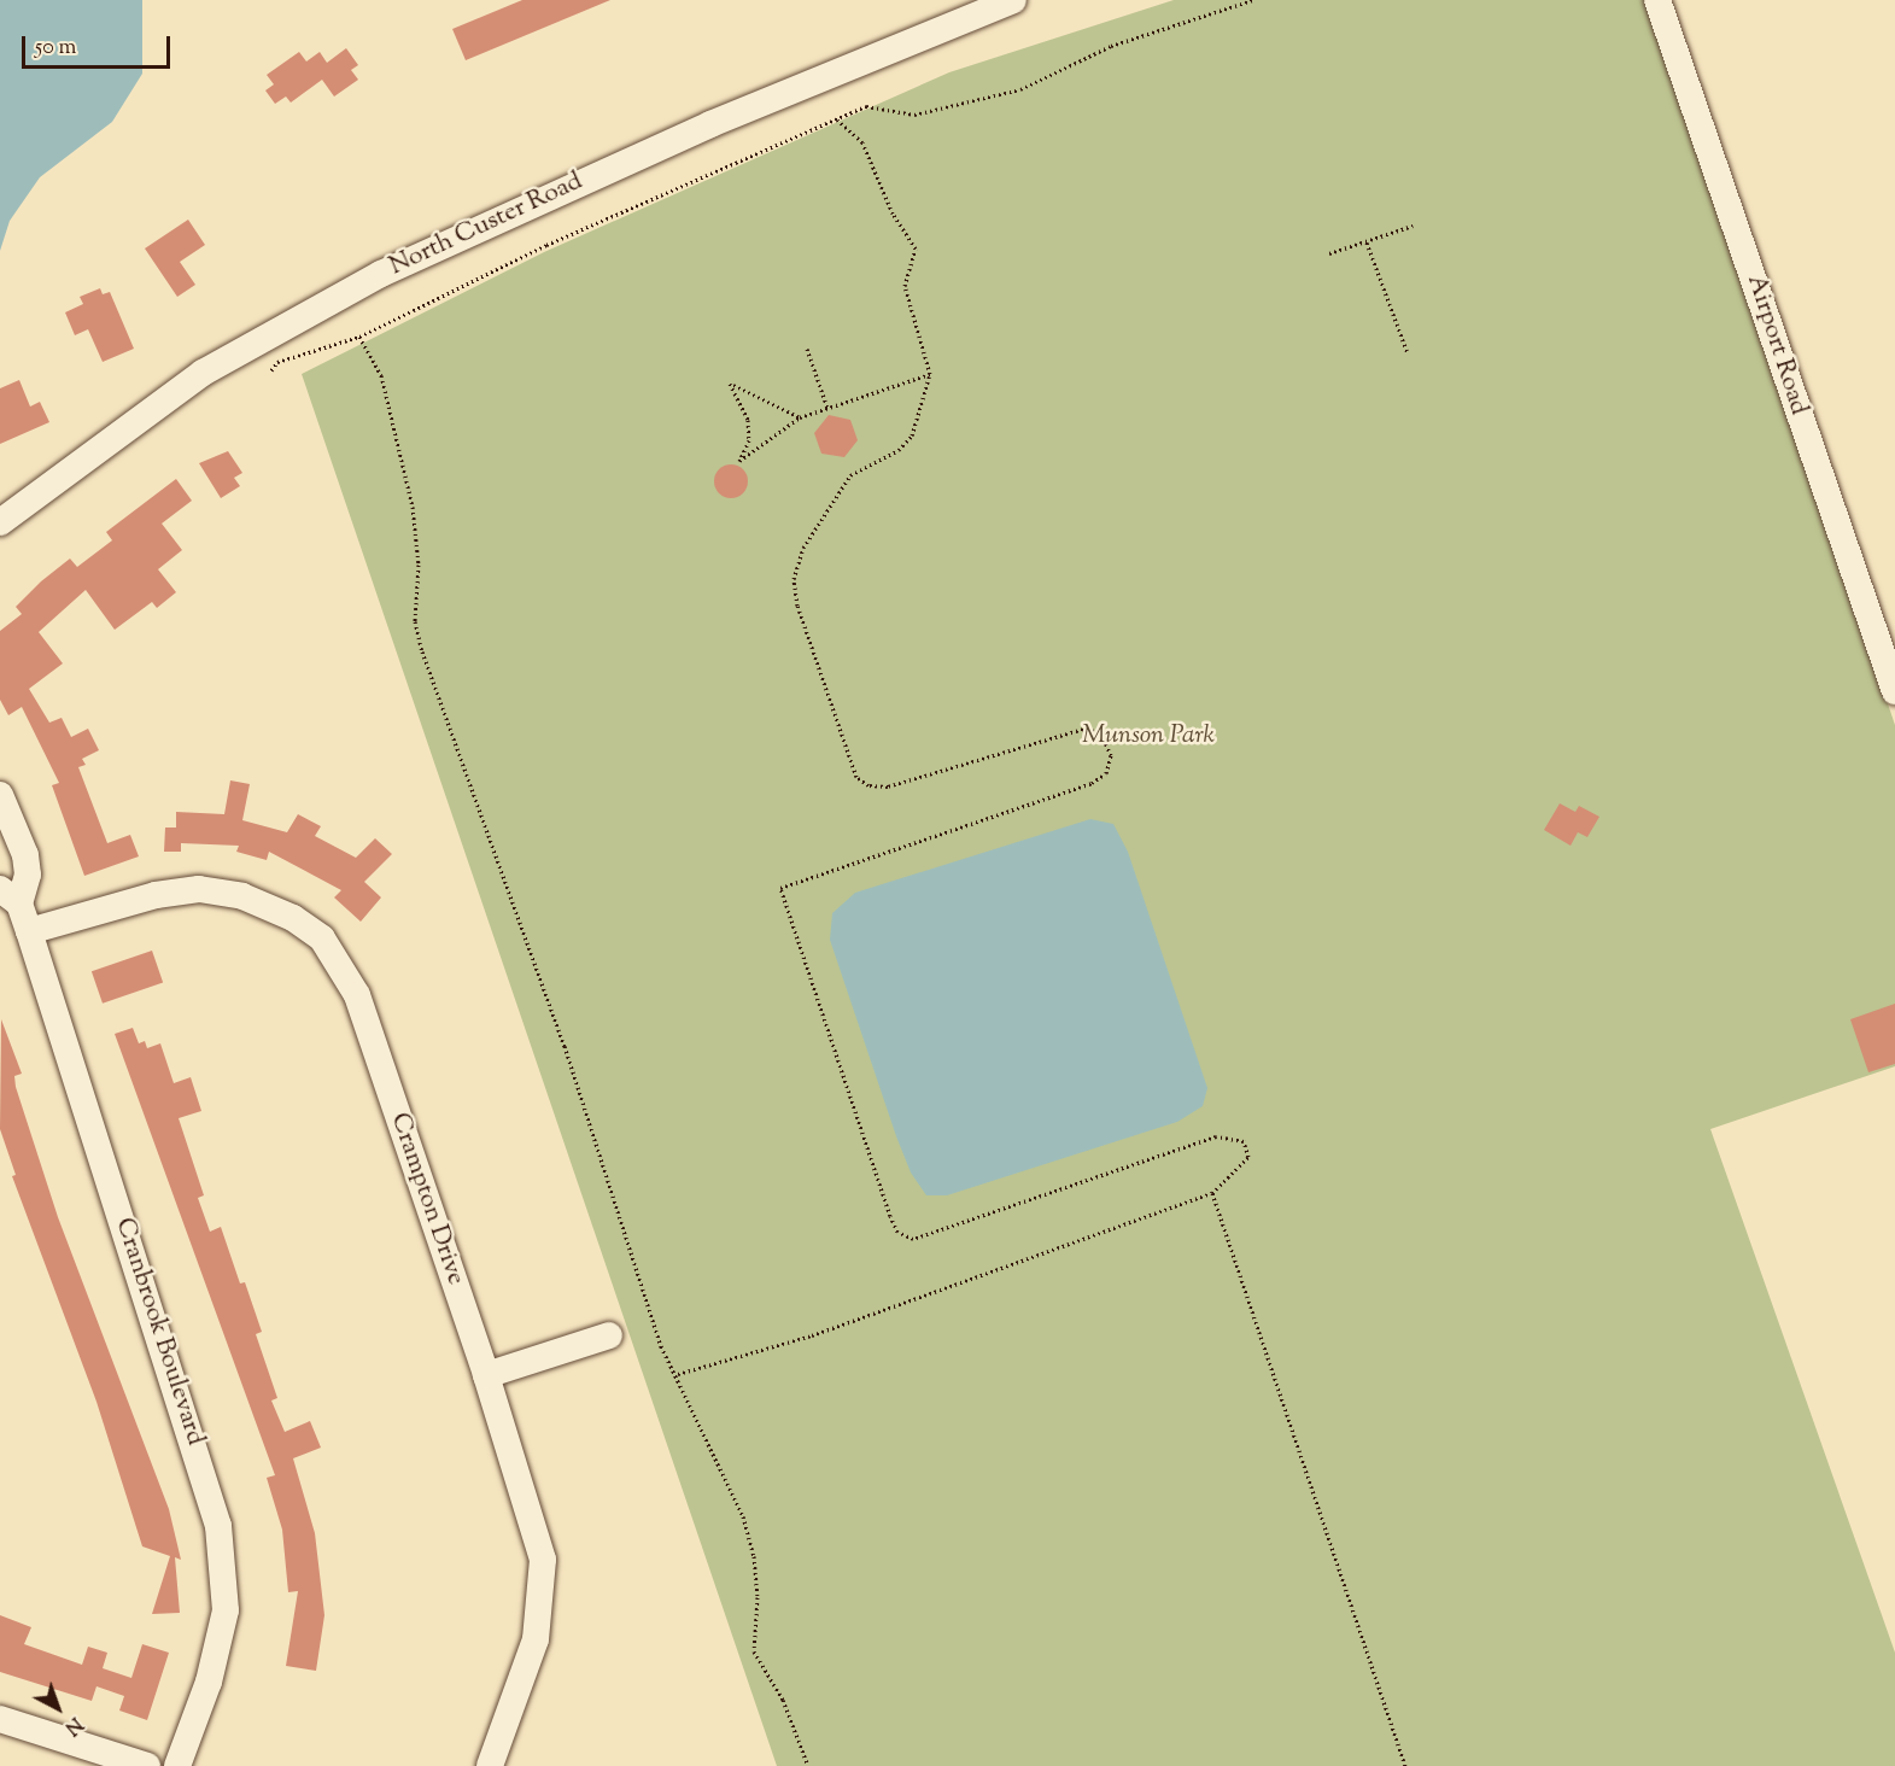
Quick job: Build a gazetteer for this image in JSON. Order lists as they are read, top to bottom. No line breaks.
{"streets":{"street":["North Custer Road","Airport Road","Crampton Drive","Cranbrook Boulevard"]},"crossings":[["Crampton Drive","Cranbrook Boulevard"]],"parks":["Munson Park"],"scale_bar":"50 m","north":"bottom right"}
